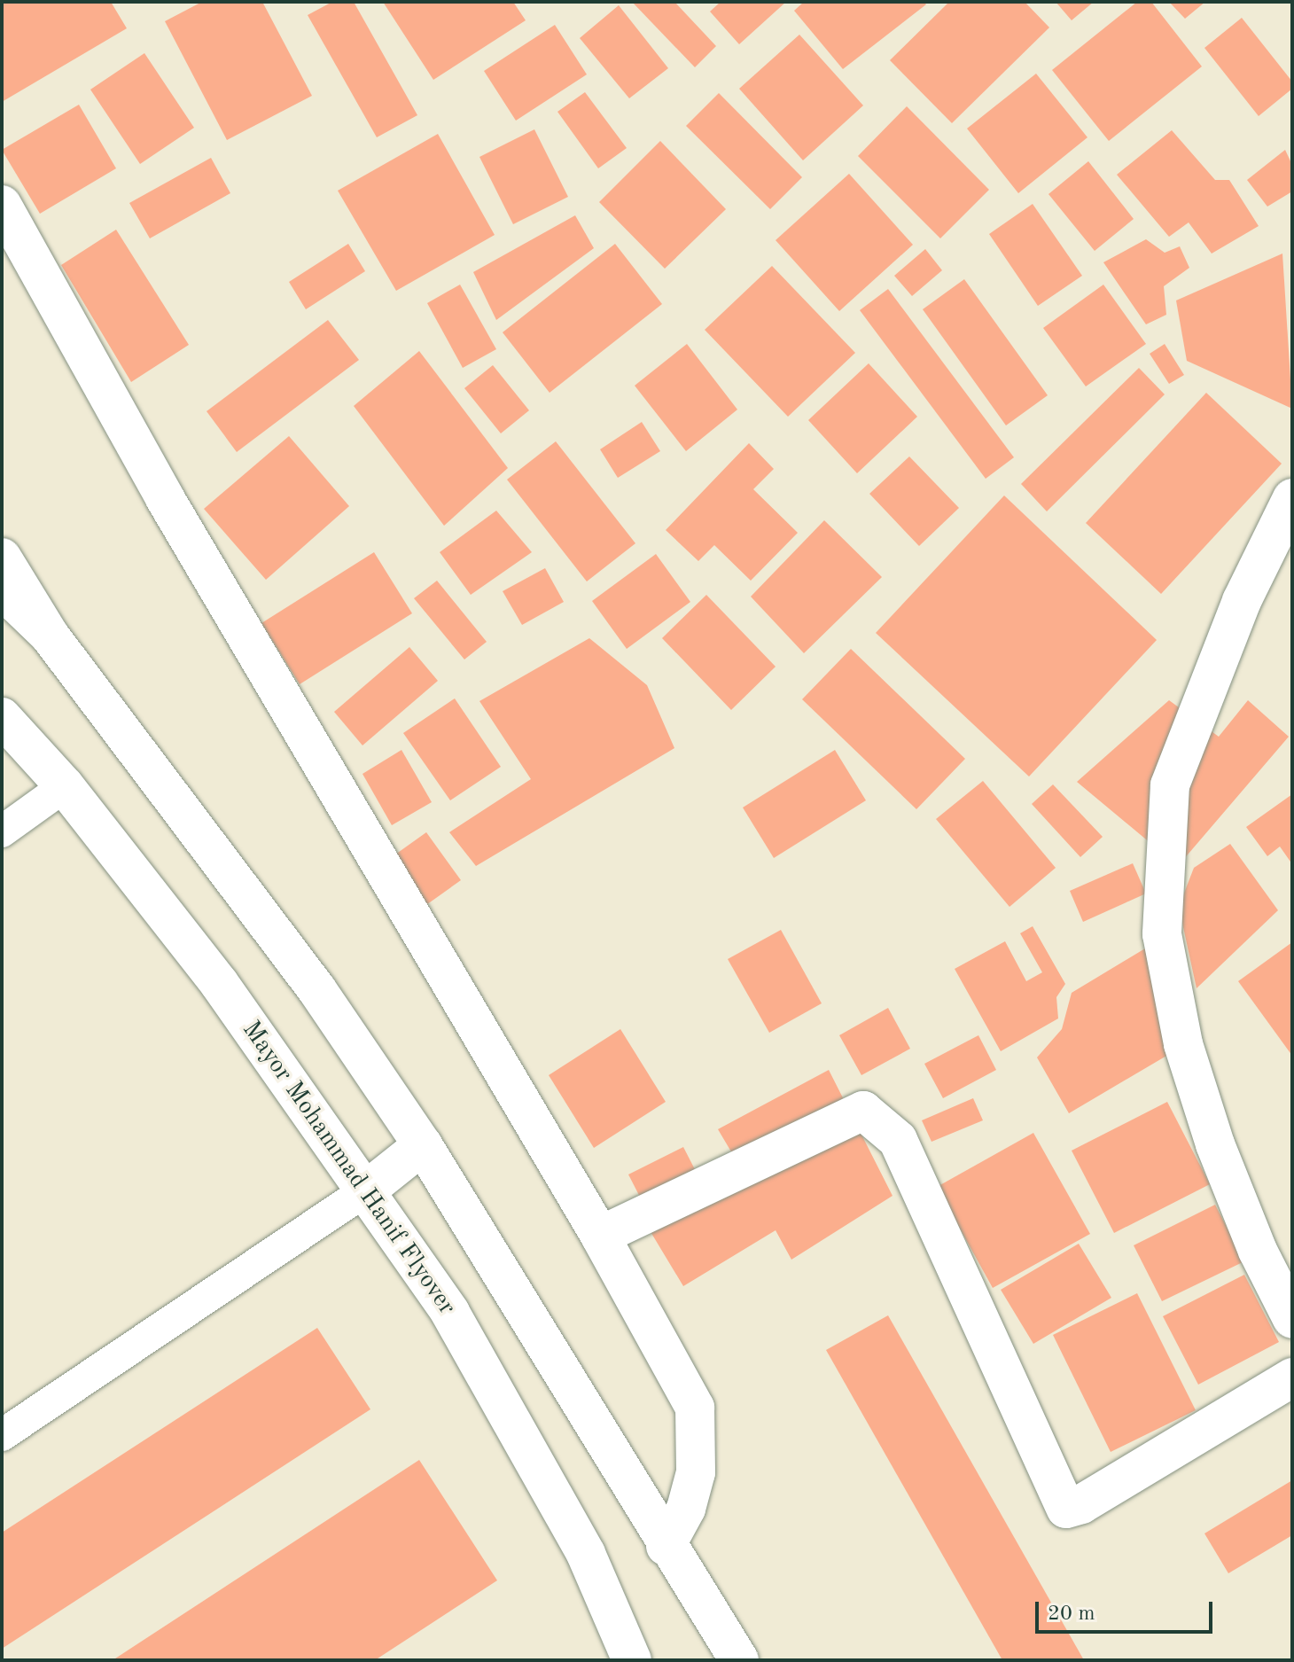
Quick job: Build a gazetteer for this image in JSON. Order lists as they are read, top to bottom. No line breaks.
{"streets":{"main road":["Mayor Mohammad Hanif Flyover"]},"scale_bar":"20 m"}
